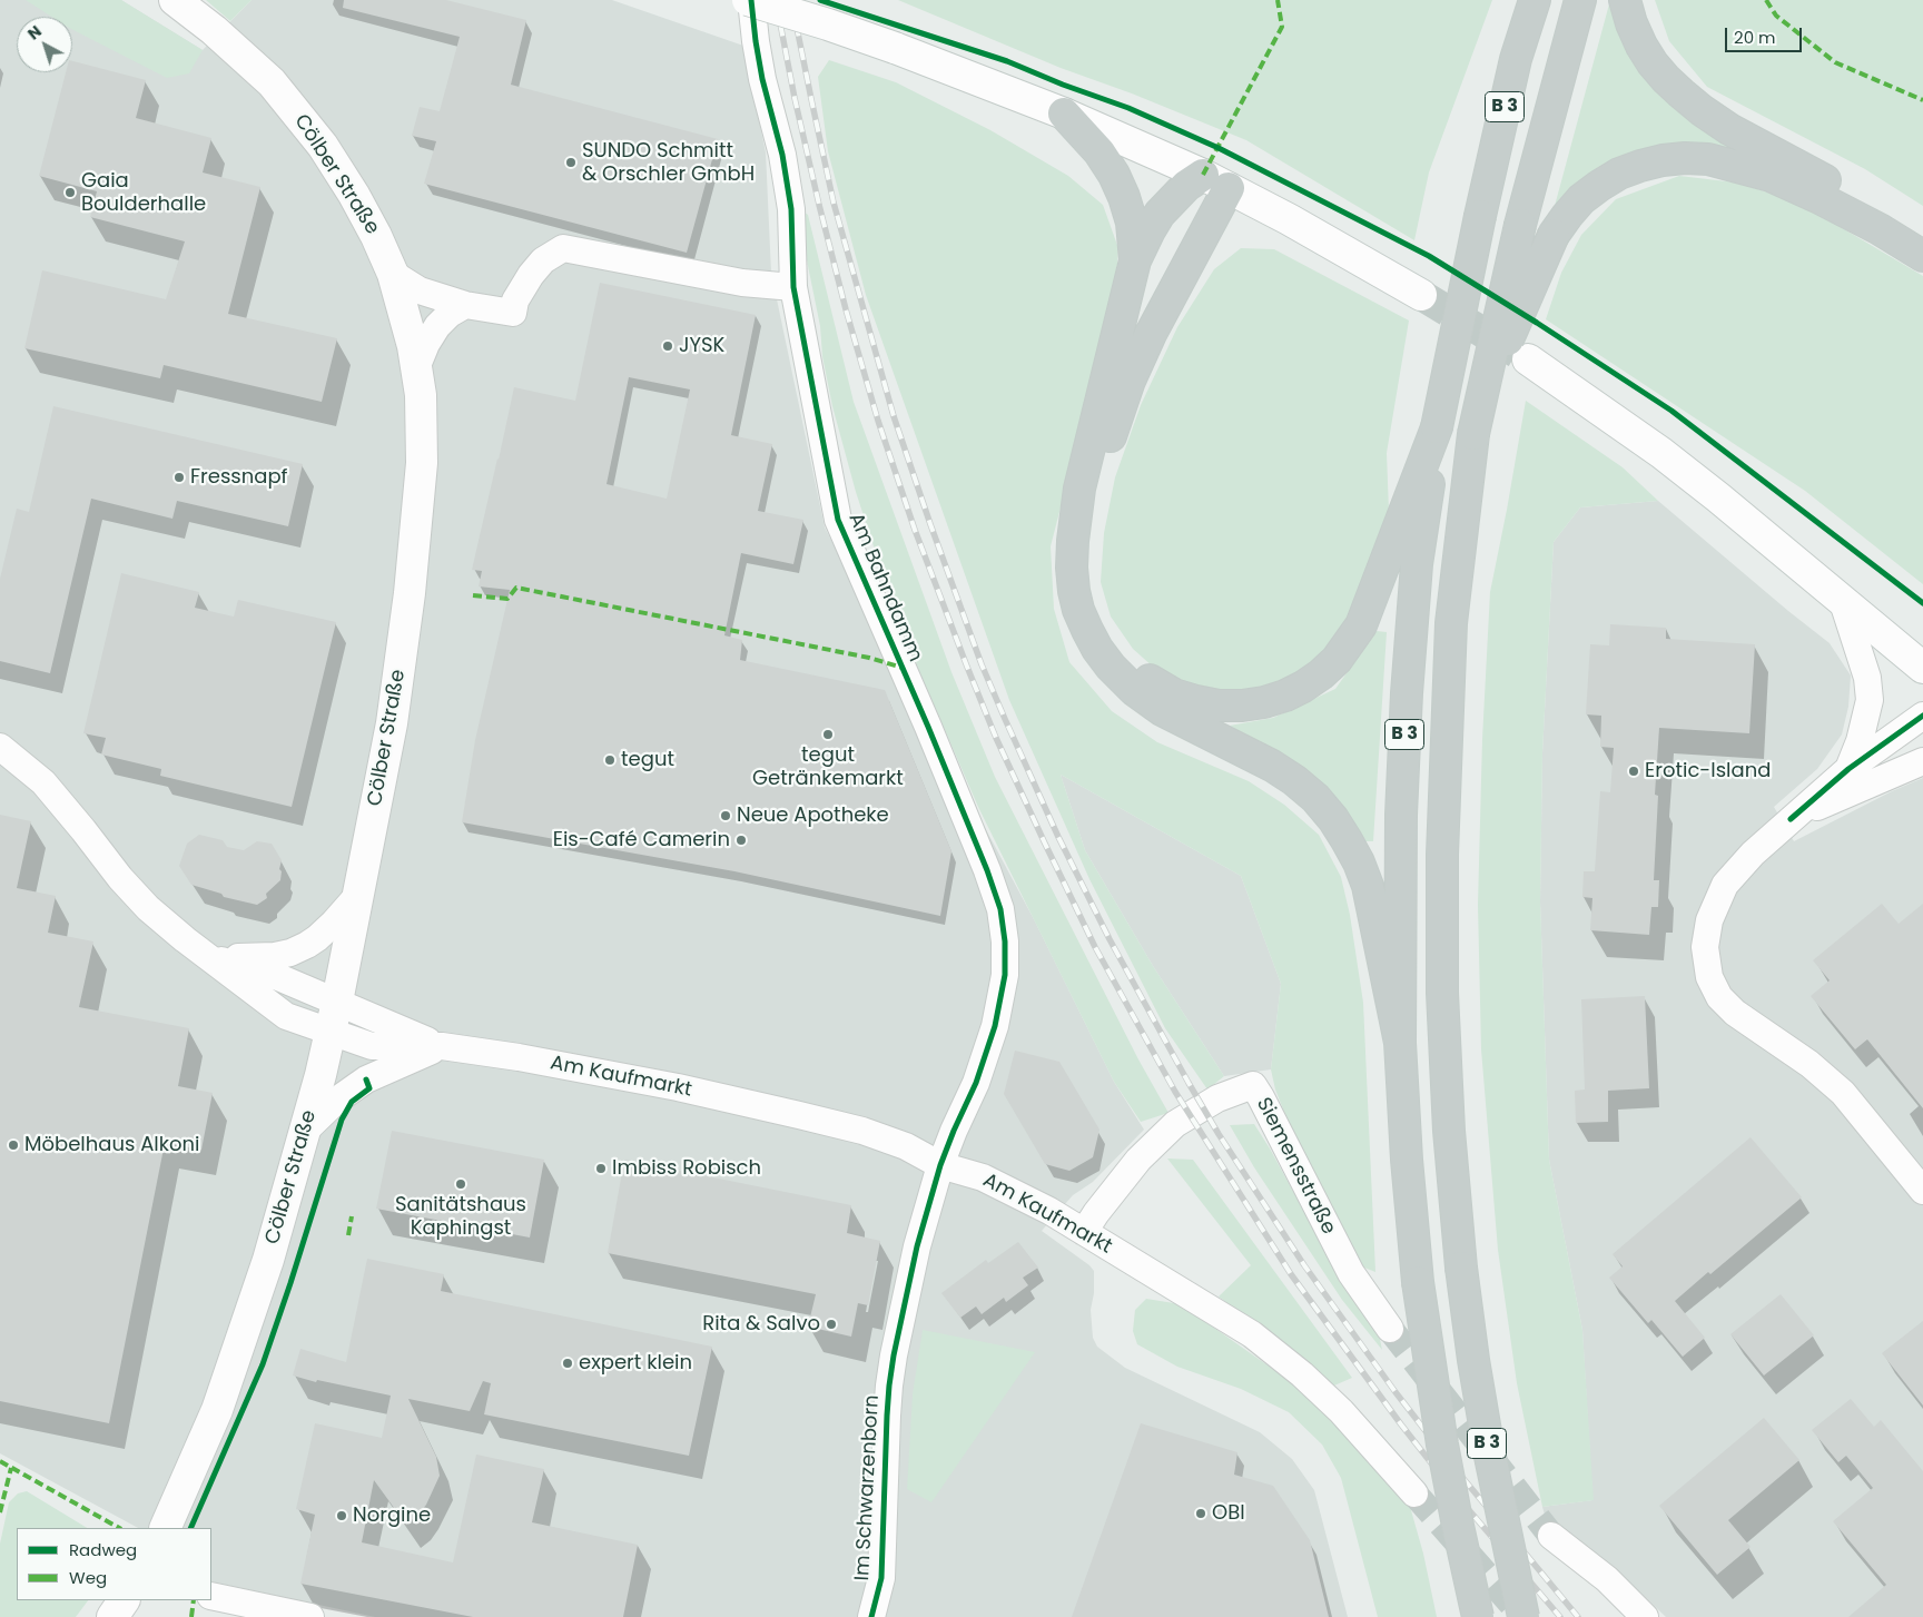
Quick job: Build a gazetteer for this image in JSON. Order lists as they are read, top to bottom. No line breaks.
{"streets":{"highway":["B 3"],"street":["Cölber Straße","Am Bahndamm","Am Kaufmarkt","Siemensstraße","Im Schwarzenborn"]},"crossings":[["Cölber Straße","Am Kaufmarkt"],["Am Bahndamm","Am Kaufmarkt"],["Am Bahndamm","Im Schwarzenborn"],["Am Kaufmarkt","Siemensstraße"],["Am Kaufmarkt","Im Schwarzenborn"]],"places":["SUNDO Schmitt & Orschler GmbH","Gaia Boulderhalle","JYSK","Fressnapf","tegut Getränkemarkt","tegut","Erotic-Island","Neue Apotheke","Eis-Café Camerin","Möbelhaus Alkoni","Imbiss Robisch","Sanitätshaus Kaphingst","Rita & Salvo","expert klein","OBI","Norgine"],"legend":["Radweg","Weg"],"scale_bar":"20 m","north":"top left"}
